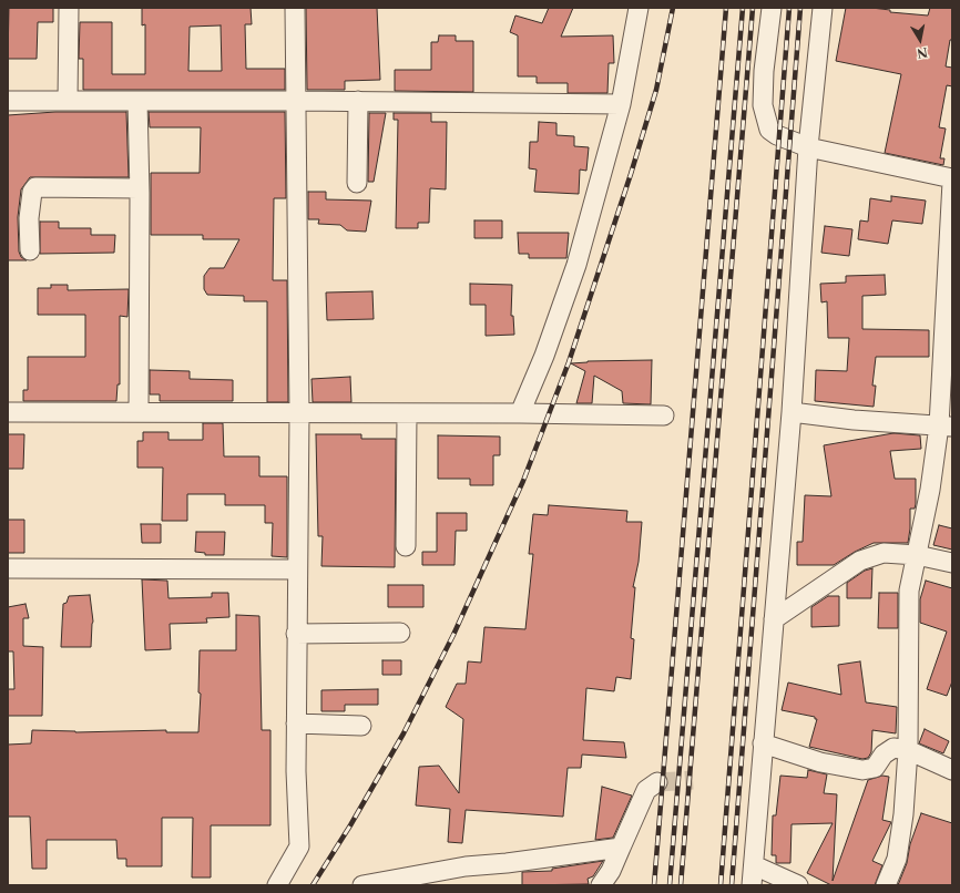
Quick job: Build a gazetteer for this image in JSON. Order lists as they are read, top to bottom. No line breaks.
{"north":"bottom"}
